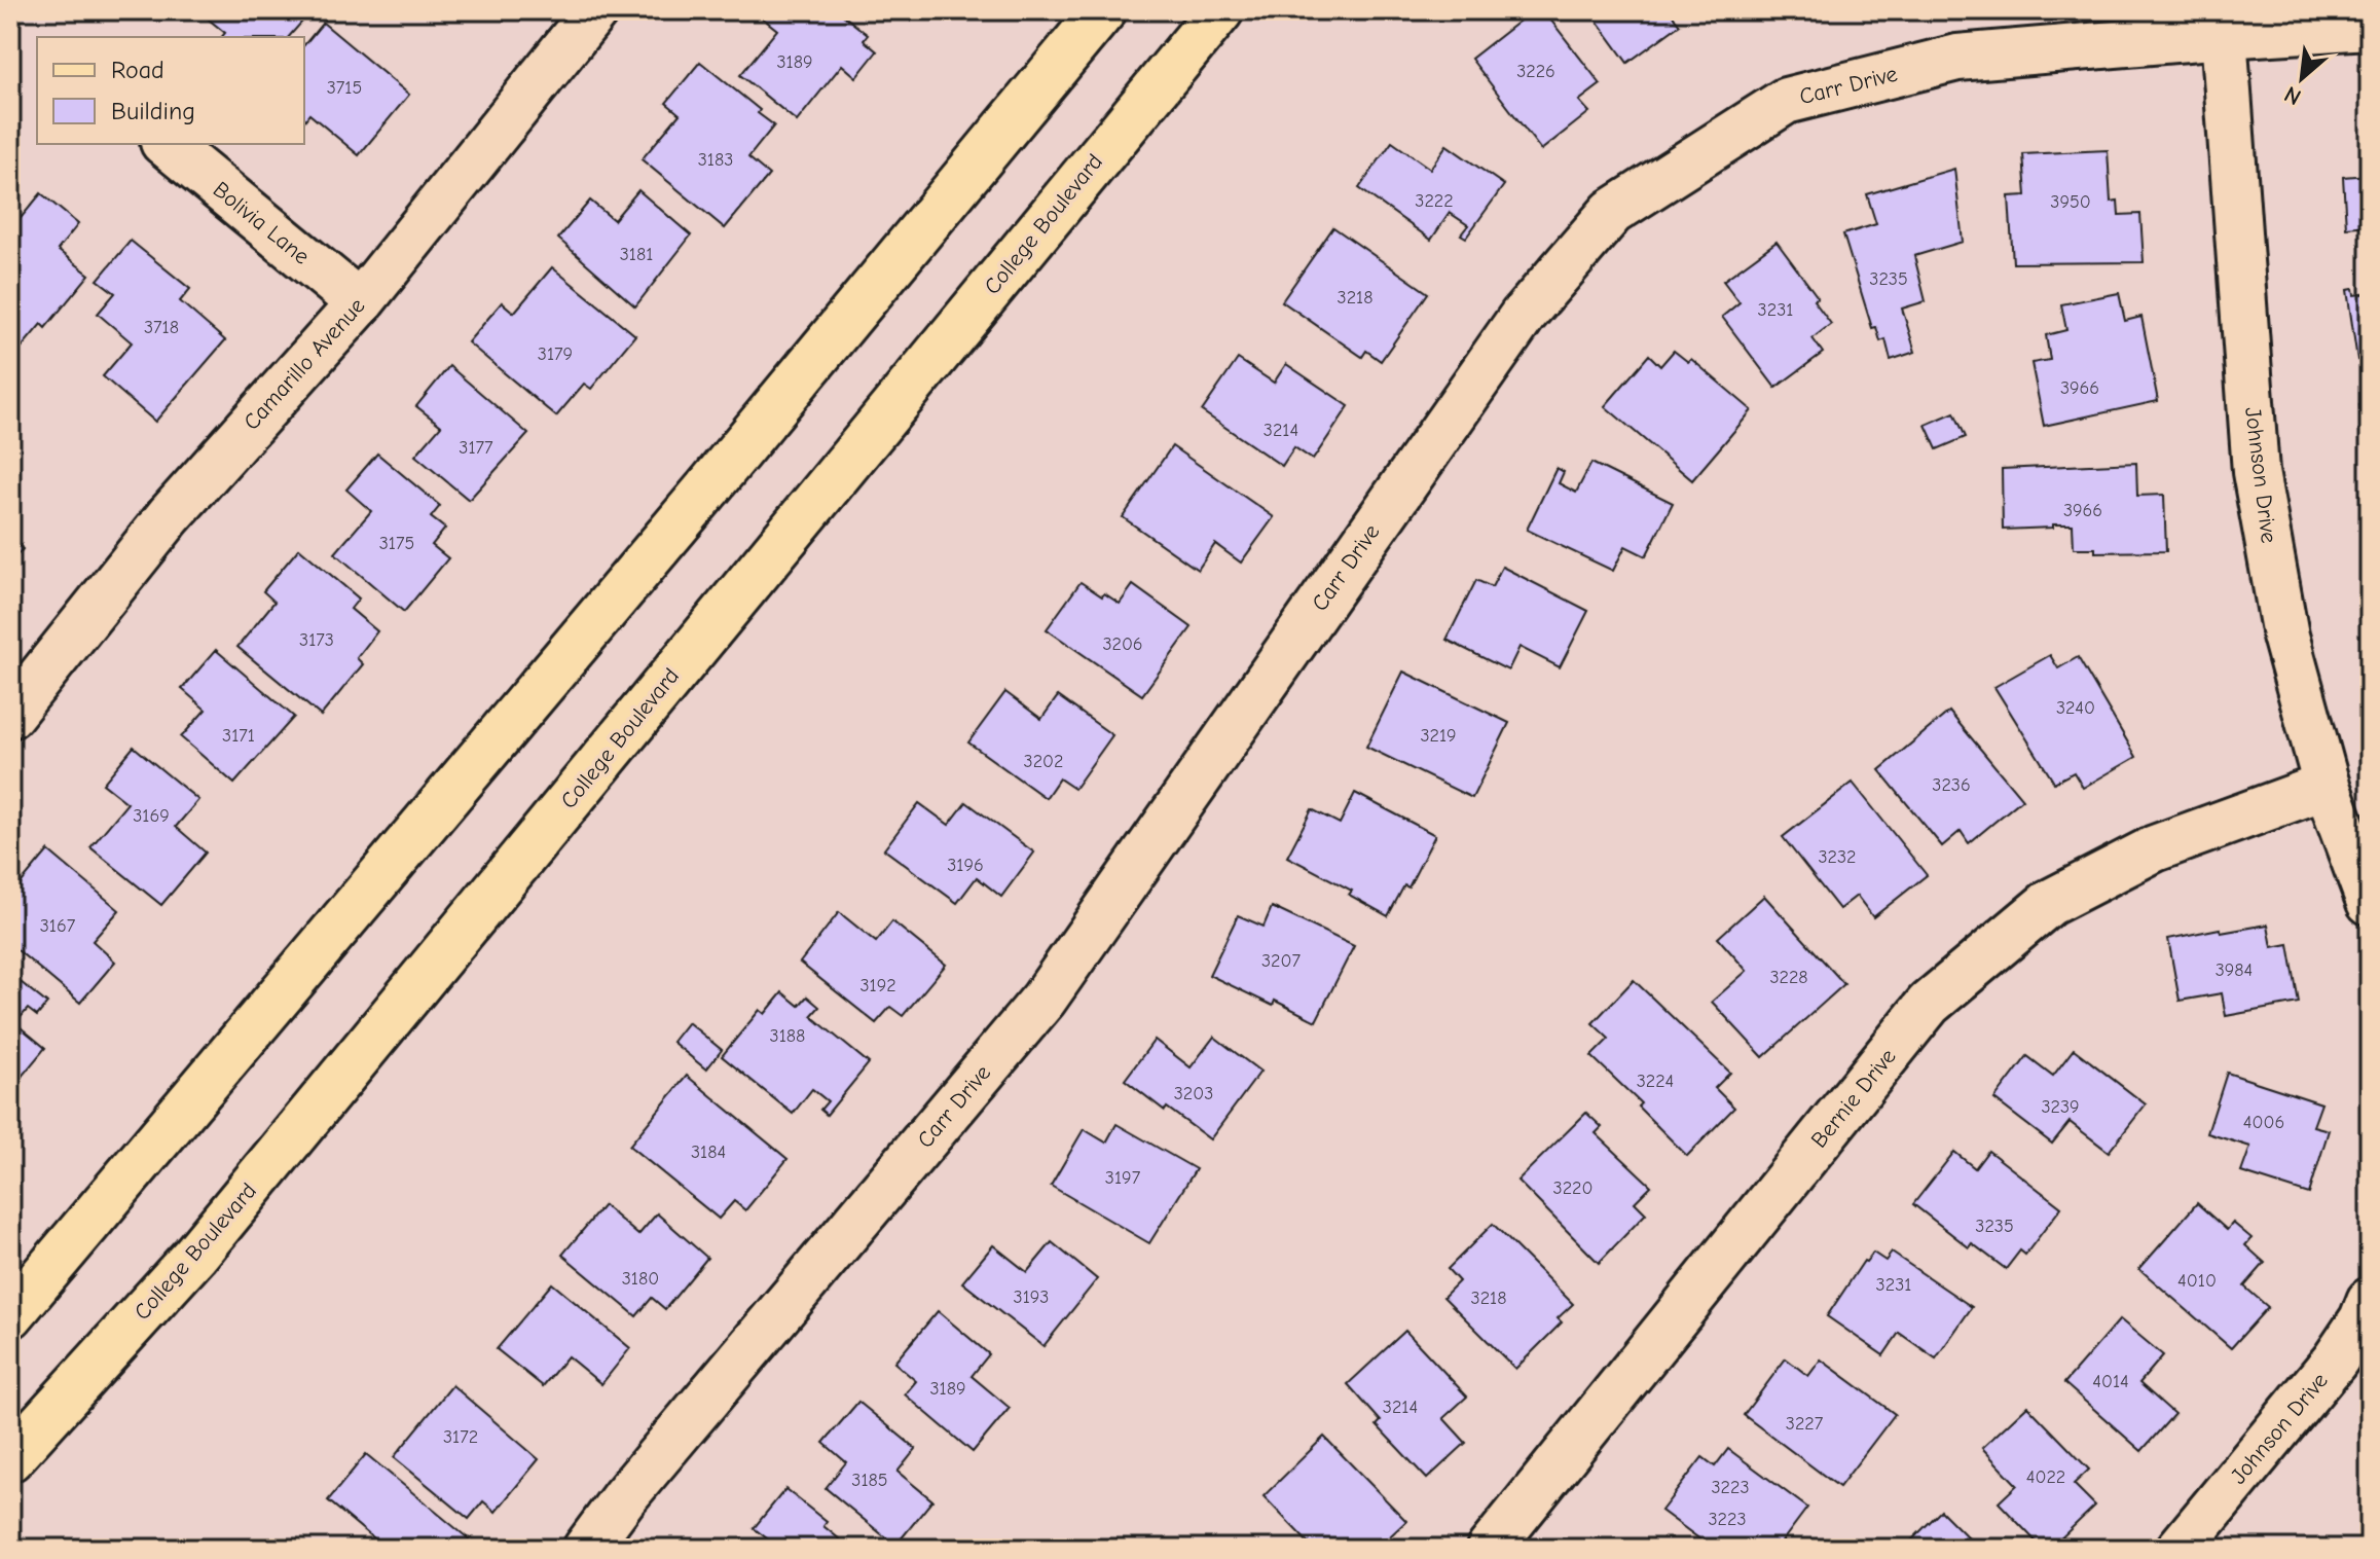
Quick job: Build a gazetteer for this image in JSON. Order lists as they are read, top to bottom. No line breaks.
{"streets":{"main road":["College Boulevard"],"street":["Carr Drive","Bolivia Lane","Camarillo Avenue","Johnson Drive","Bernie Drive"]},"crossings":[["Carr Drive","Johnson Drive"],["Bolivia Lane","Camarillo Avenue"],["Johnson Drive","Bernie Drive"]],"house_numbers":["3189","3226","3715","3183","3222","3950","3181","3235","3218","3231","3718","3179","3966","3214","3177","3966","3175","3173","3206","3240","3171","3219","3202","3236","3169","3232","3196","3167","3207","3984","3228","3192","3188","3224","3203","3239","4006","3184","3197","3220","3235","3180","4010","3231","3193","3218","4014","3189","3214","3227","3172","4022","3185","3223","3223"],"legend":["Road","Building"],"north":"bottom left"}
